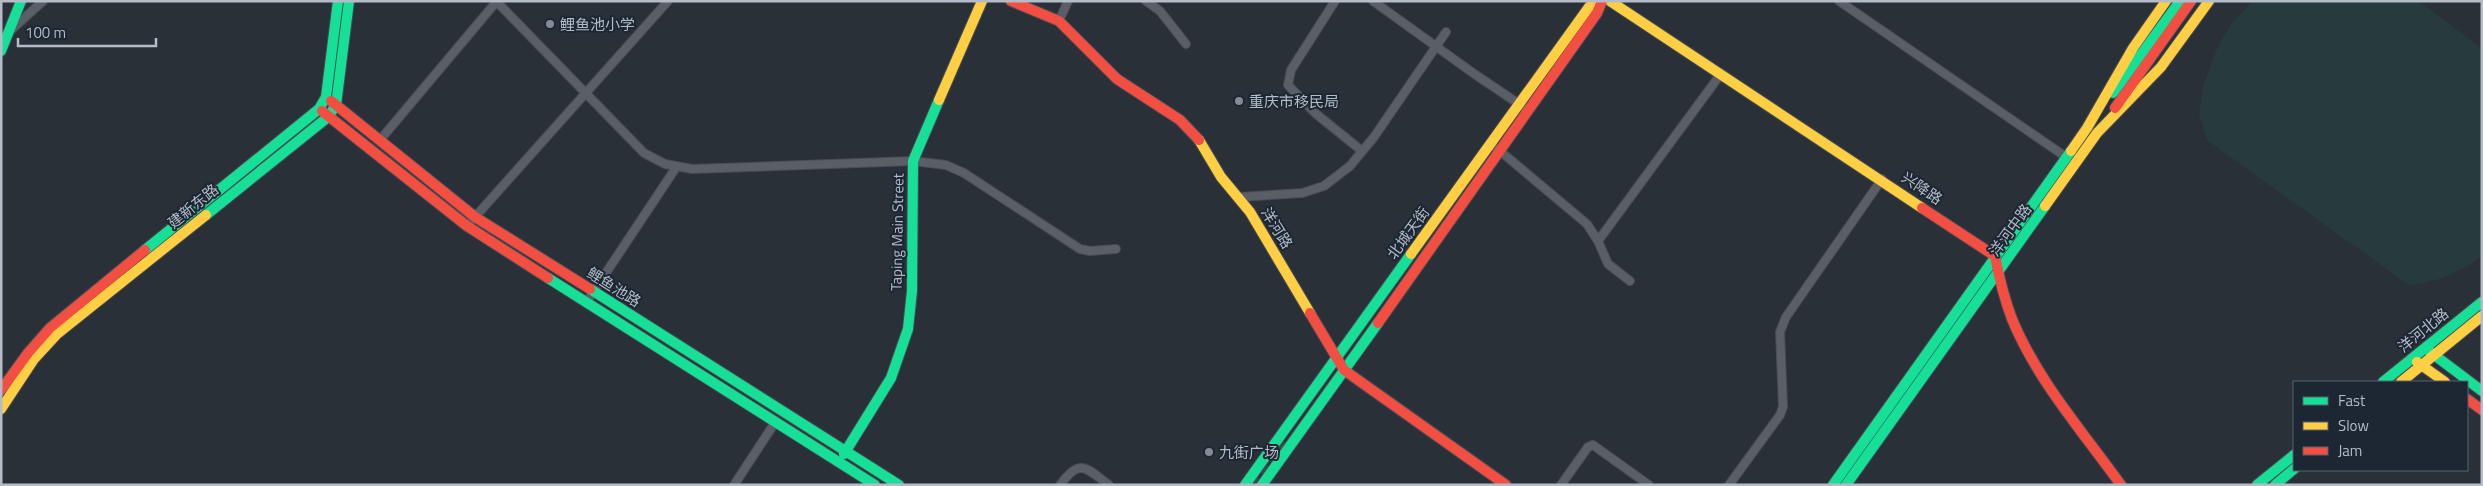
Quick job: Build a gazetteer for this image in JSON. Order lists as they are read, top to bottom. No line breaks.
{"streets":{"main road":["兴降路","建新东路","洋河路","洋河中路","Taping Main Street","北城天街","鲤鱼池路","洋河北路"]},"crossings":[["兴降路","洋河中路"],["建新东路","鲤鱼池路"],["洋河路","北城天街"],["Taping Main Street","鲤鱼池路"]],"places":["鲤鱼池小学","重庆市移民局","九街广场"],"legend":["Fast","Slow","Jam"],"scale_bar":"100 m"}
